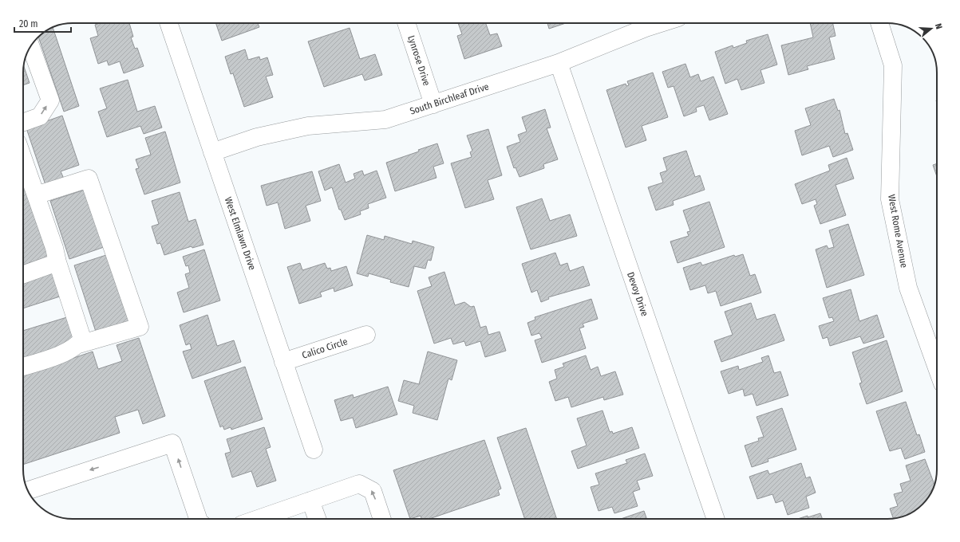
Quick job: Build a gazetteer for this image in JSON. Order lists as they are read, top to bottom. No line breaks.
{"streets":{"street":["Lynrose Drive","South Birchleaf Drive","West Rome Avenue","West Elmlawn Drive","Devoy Drive","Calico Circle"]},"crossings":[["Lynrose Drive","South Birchleaf Drive"],["South Birchleaf Drive","West Elmlawn Drive"],["South Birchleaf Drive","Devoy Drive"],["West Elmlawn Drive","Calico Circle"]],"scale_bar":"20 m","north":"right"}
